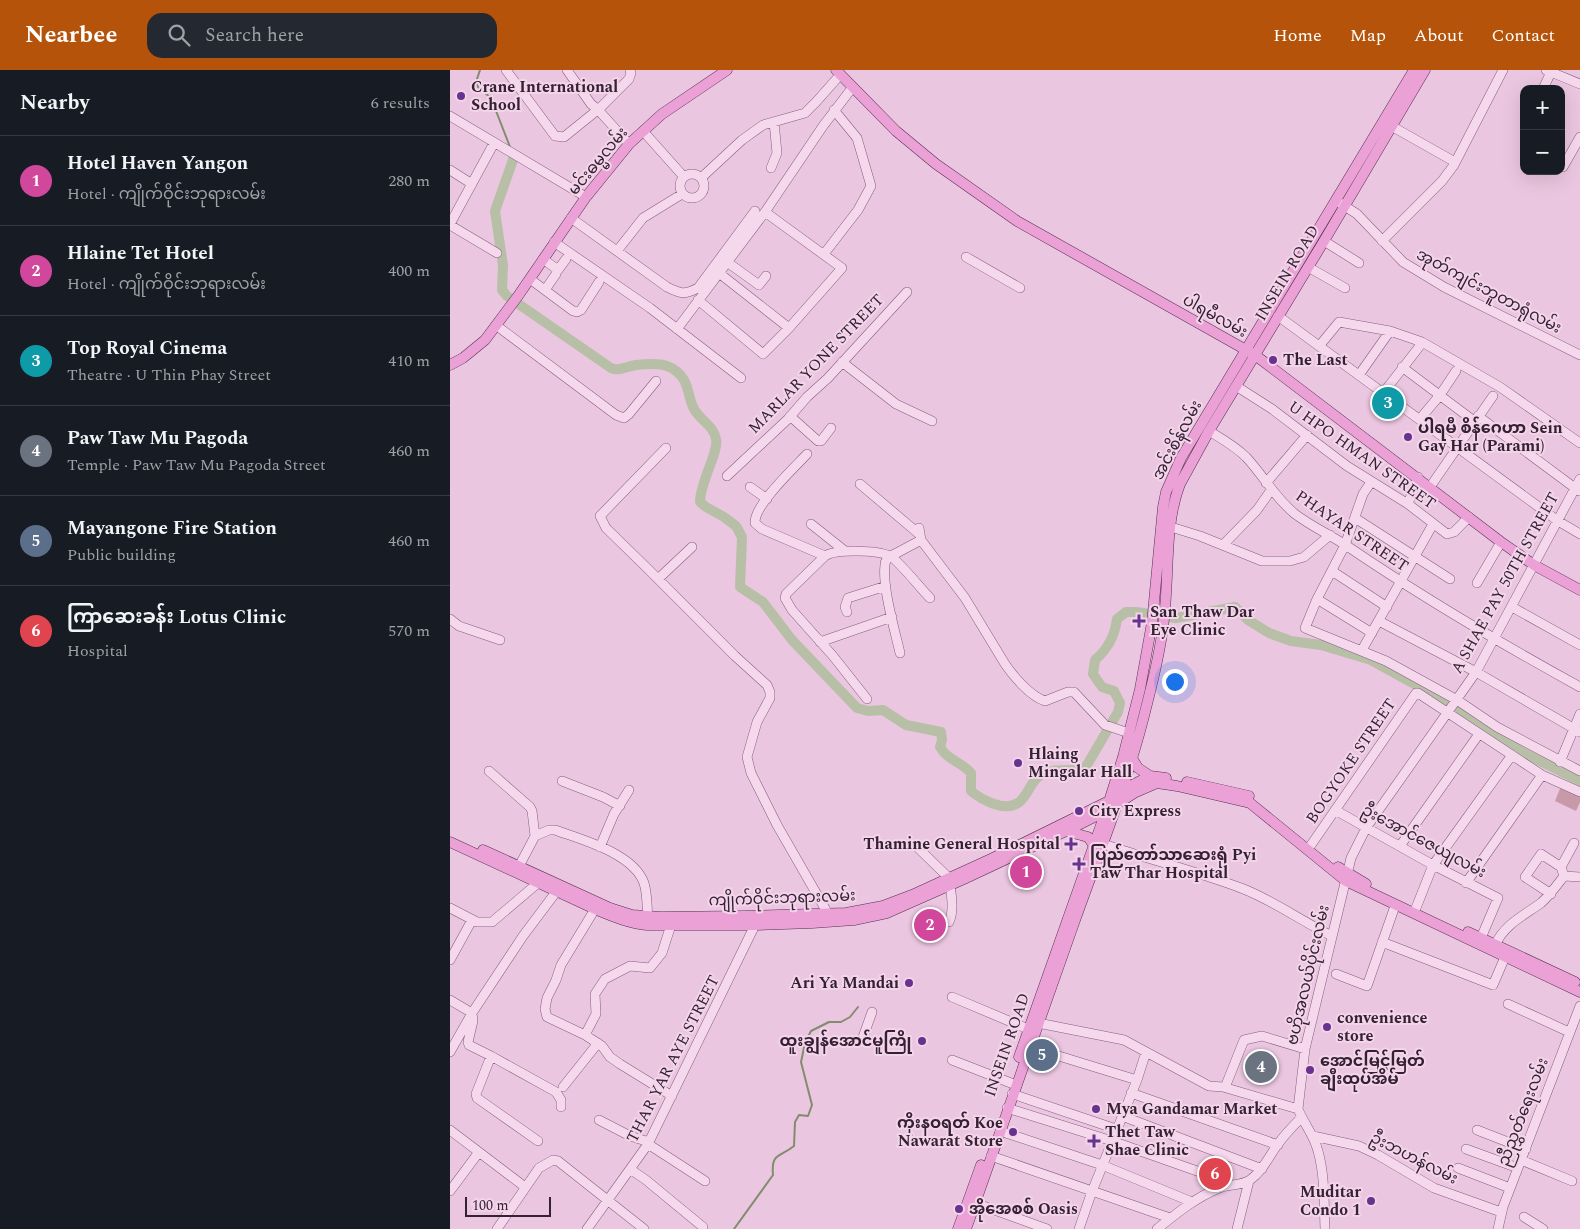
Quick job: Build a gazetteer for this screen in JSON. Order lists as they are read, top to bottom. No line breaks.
{"streets":{"main road":["မင်းဓမ္မလမ်း","INSEIN ROAD","ပါရမီလမ်း","အင်းစိန်လမ်း","ကျိုက်ဝိုင်းဘုရားလမ်း"],"street":["အုတ်ကျင်းဘူတာရုံလမ်း","MARLAR YONE STREET","U HPO HMAN STREET","PHAYAR STREET","A SHAE PAY 50TH STREET","BOGYOKE STREET","ဦးအောင်ဇေယျလမ်း","ဗဟိုအလယ်ပိုင်းလမ်း","THAR YAR AYE STREET","ညီညွှတ်ရေးလမ်း","ဦးဘဟန်လမ်း"]},"crossings":[["INSEIN ROAD","အုတ်ကျင်းဘူတာရုံလမ်း"],["INSEIN ROAD","ပါရမီလမ်း"],["INSEIN ROAD","အင်းစိန်လမ်း"],["အုတ်ကျင်းဘူတာရုံလမ်း","အင်းစိန်လမ်း"],["ပါရမီလမ်း","အင်းစိန်လမ်း"],["ပါရမီလမ်း","U HPO HMAN STREET"],["ပါရမီလမ်း","A SHAE PAY 50TH STREET"],["အင်းစိန်လမ်း","U HPO HMAN STREET"],["အင်းစိန်လမ်း","PHAYAR STREET"],["အင်းစိန်လမ်း","ကျိုက်ဝိုင်းဘုရားလမ်း"],["PHAYAR STREET","A SHAE PAY 50TH STREET"],["A SHAE PAY 50TH STREET","BOGYOKE STREET"],["A SHAE PAY 50TH STREET","ဦးအောင်ဇေယျလမ်း"],["A SHAE PAY 50TH STREET","ဗဟိုအလယ်ပိုင်းလမ်း"],["BOGYOKE STREET","ဦးအောင်ဇေယျလမ်း"],["ဦးအောင်ဇေယျလမ်း","ဗဟိုအလယ်ပိုင်းလမ်း"],["ကျိုက်ဝိုင်းဘုရားလမ်း","THAR YAR AYE STREET"],["ဗဟိုအလယ်ပိုင်းလမ်း","ဦးဘဟန်လမ်း"],["ညီညွှတ်ရေးလမ်း","ဦးဘဟန်လမ်း"]],"places":{"other":["Crane International School","The Last","ပါရမီ စိန်ဂေဟာ Sein Gay Har (Parami)","Hlaing Mingalar Hall","City Express","Ari Ya Mandai","convenience store","ထူးချွန်အောင်မူကြို","အောင်မြင့်မြတ် ချီးထုပ်အိမ်","Mya Gandamar Market","ကိုးနဝရတ် Koe Nawarat Store","Muditar Condo 1","အိုအေစစ် Oasis"],"health":["San Thaw Dar Eye Clinic","Thamine General Hospital","ပြည်တော်သာဆေးရုံ Pyi Taw Thar Hospital","Thet Taw Shae Clinic"]},"scale_bar":"100 m","page":{"header":"Nearbee","search":"Search here","nav":["Home","Map","About","Contact"],"heading":["Nearby","6 results"],"map_buttons":["+","−"],"list":[{"mark":"1","name":"Hotel Haven Yangon","note":"Hotel · ကျိုက်ဝိုင်းဘုရားလမ်း","value":"280 m"},{"mark":"2","name":"Hlaine Tet Hotel","note":"Hotel · ကျိုက်ဝိုင်းဘုရားလမ်း","value":"400 m"},{"mark":"3","name":"Top Royal Cinema","note":"Theatre · U Thin Phay Street","value":"410 m"},{"mark":"4","name":"Paw Taw Mu Pagoda","note":"Temple · Paw Taw Mu Pagoda Street","value":"460 m"},{"mark":"5","name":"Mayangone Fire Station","note":"Public building","value":"460 m"},{"mark":"6","name":"ကြာဆေးခန်း Lotus Clinic","note":"Hospital","value":"570 m"}],"pins":["3","1","2","5","4","6"],"scale":"100 m"}}
